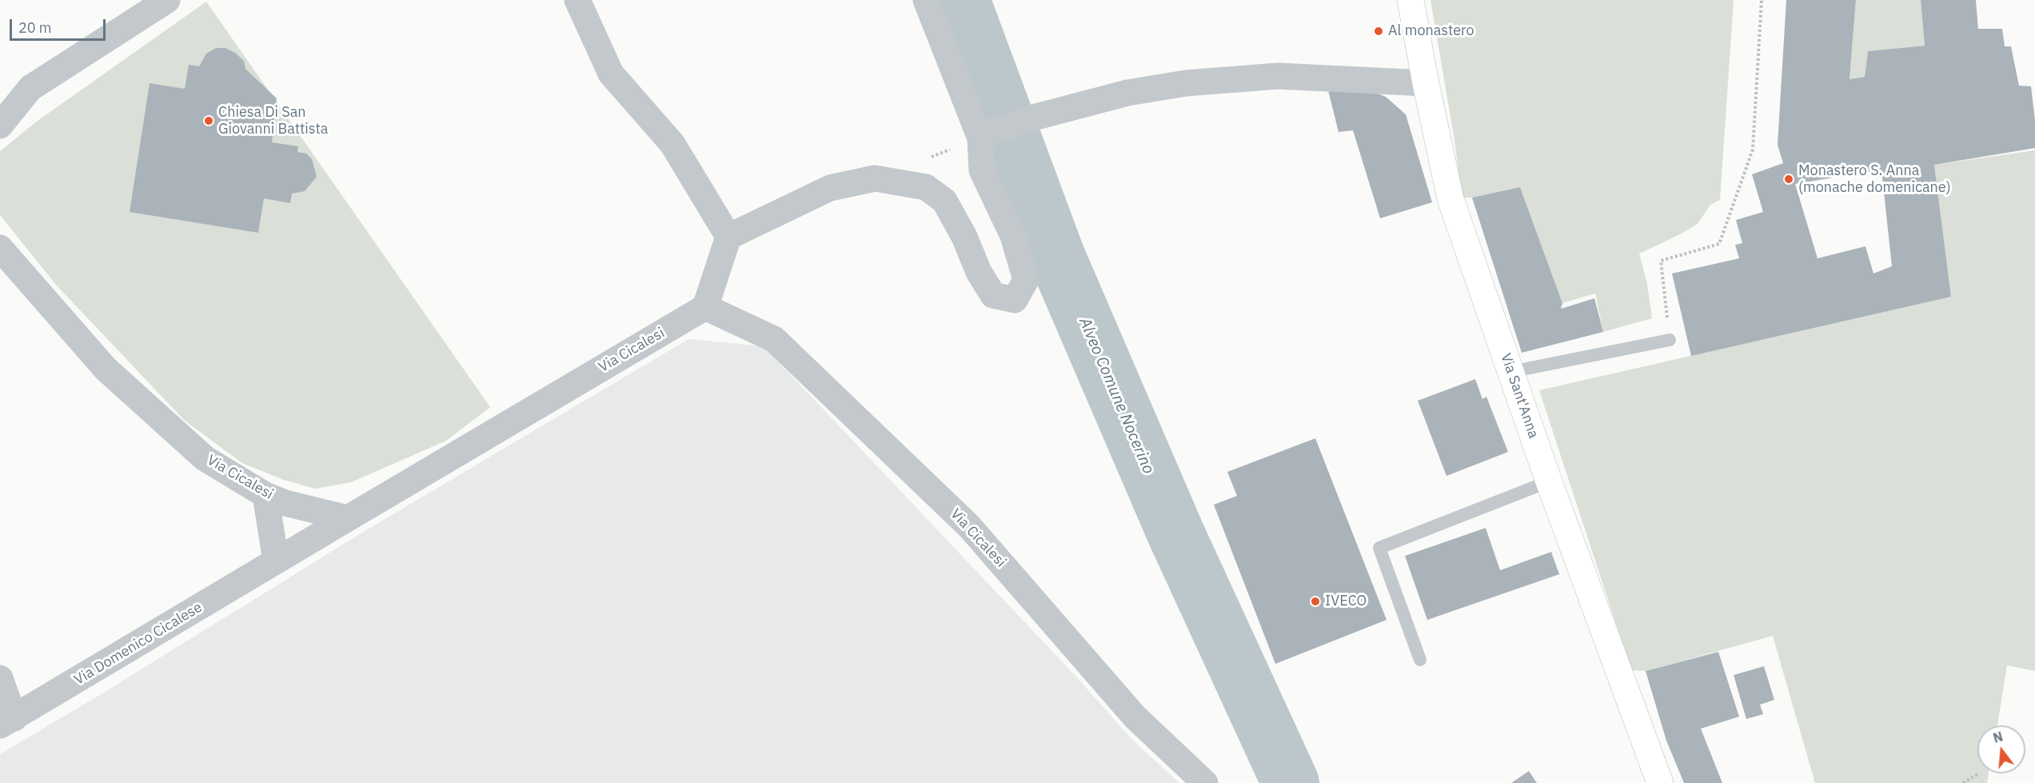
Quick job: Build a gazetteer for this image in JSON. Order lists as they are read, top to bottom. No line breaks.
{"streets":{"main road":["Via Sant'Anna"],"street":["Via Cicalesi","Via Domenico Cicalese"]},"crossings":[["Via Cicalesi","Via Domenico Cicalese"]],"water":["Alveo Comune Nocerino"],"places":["Al monastero","Chiesa Di San Giovanni Battista","Monastero S. Anna (monache domenicane)","IVECO"],"scale_bar":"20 m","north":"top"}
